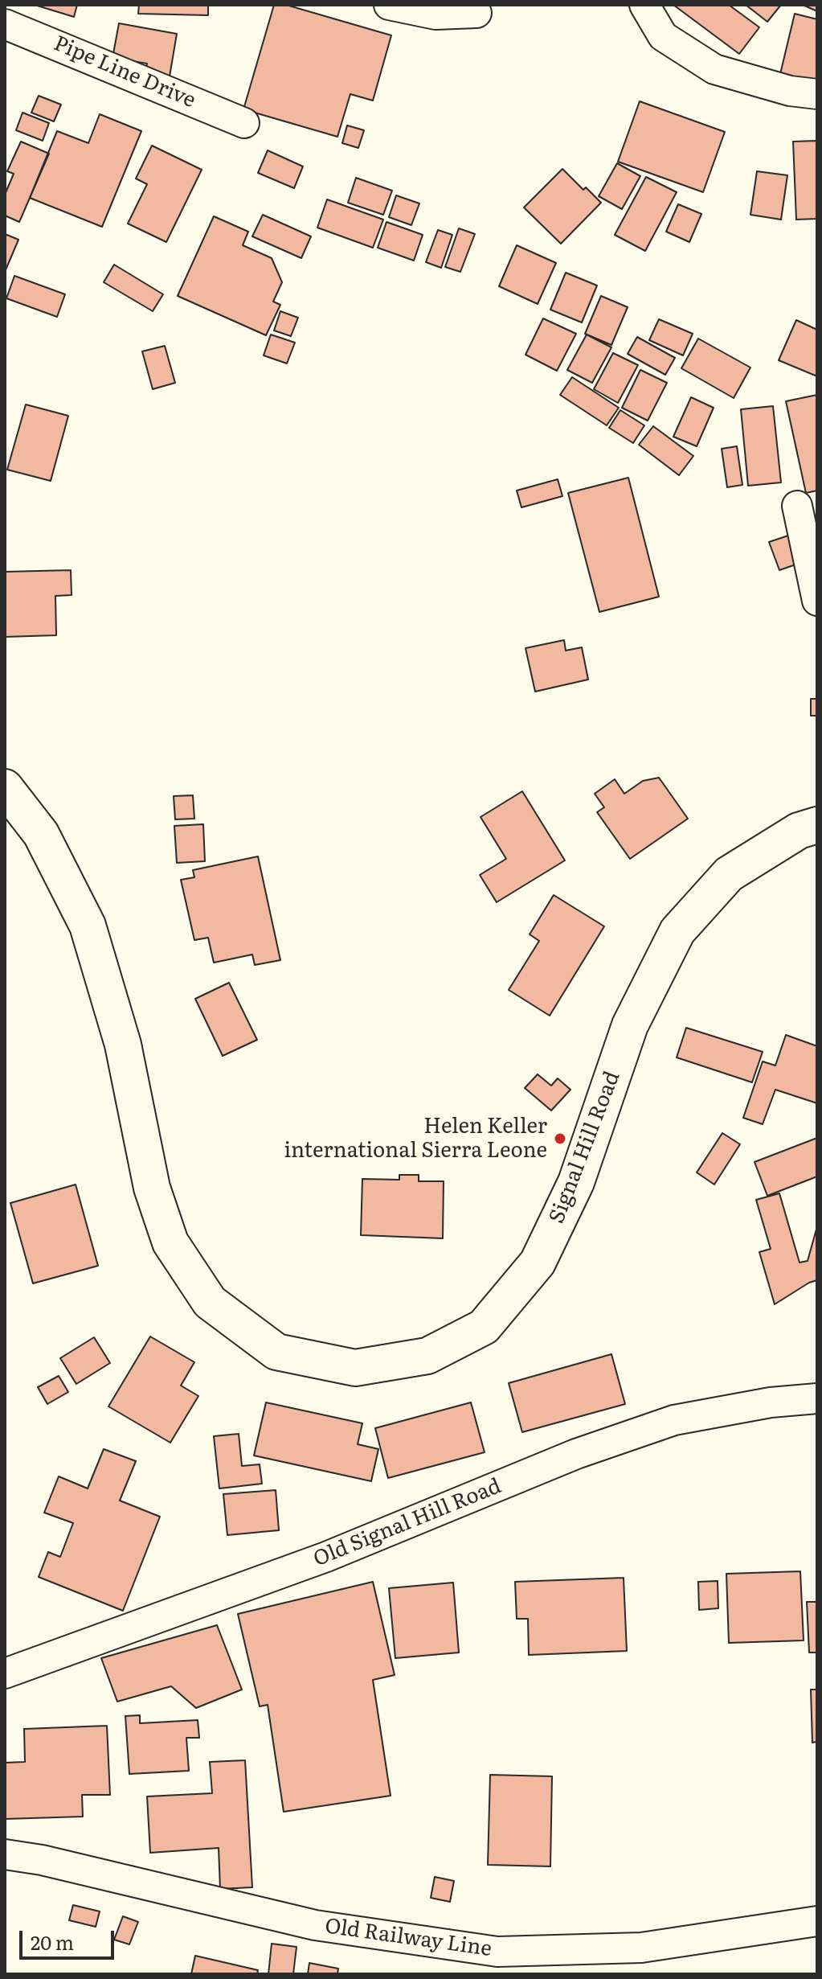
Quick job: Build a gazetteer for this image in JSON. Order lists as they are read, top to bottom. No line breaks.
{"streets":{"main road":["Signal Hill Road"],"street":["Pipe Line Drive","Old Signal Hill Road","Old Railway Line"]},"places":["Helen Keller international Sierra Leone"],"scale_bar":"20 m"}
